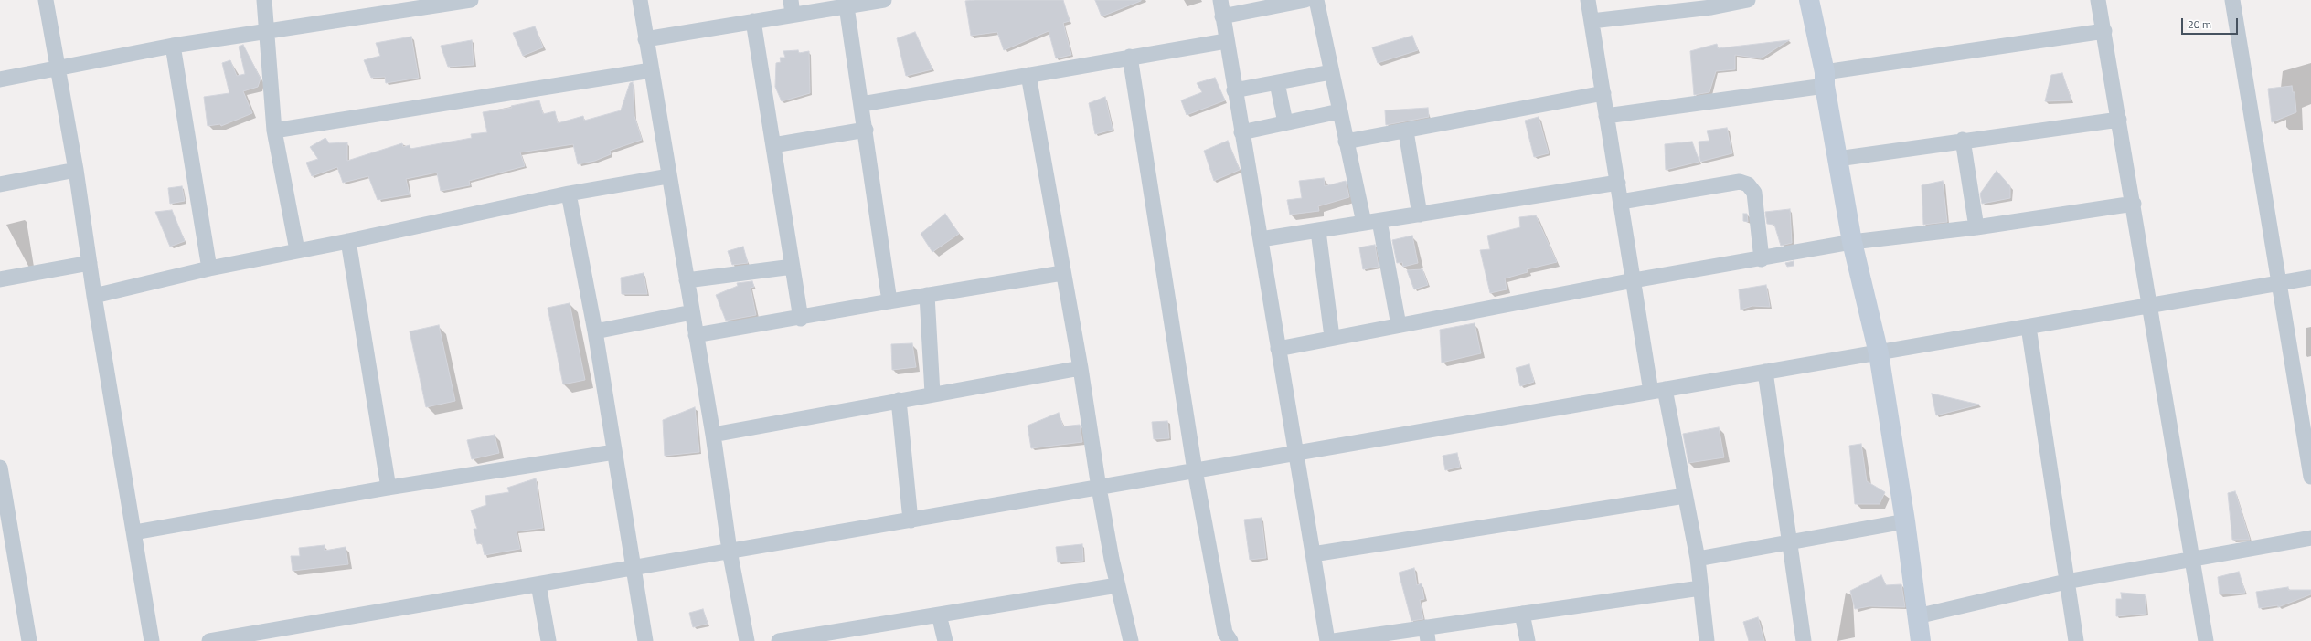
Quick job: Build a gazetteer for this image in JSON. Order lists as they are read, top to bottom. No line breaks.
{"scale_bar":"20 m"}
